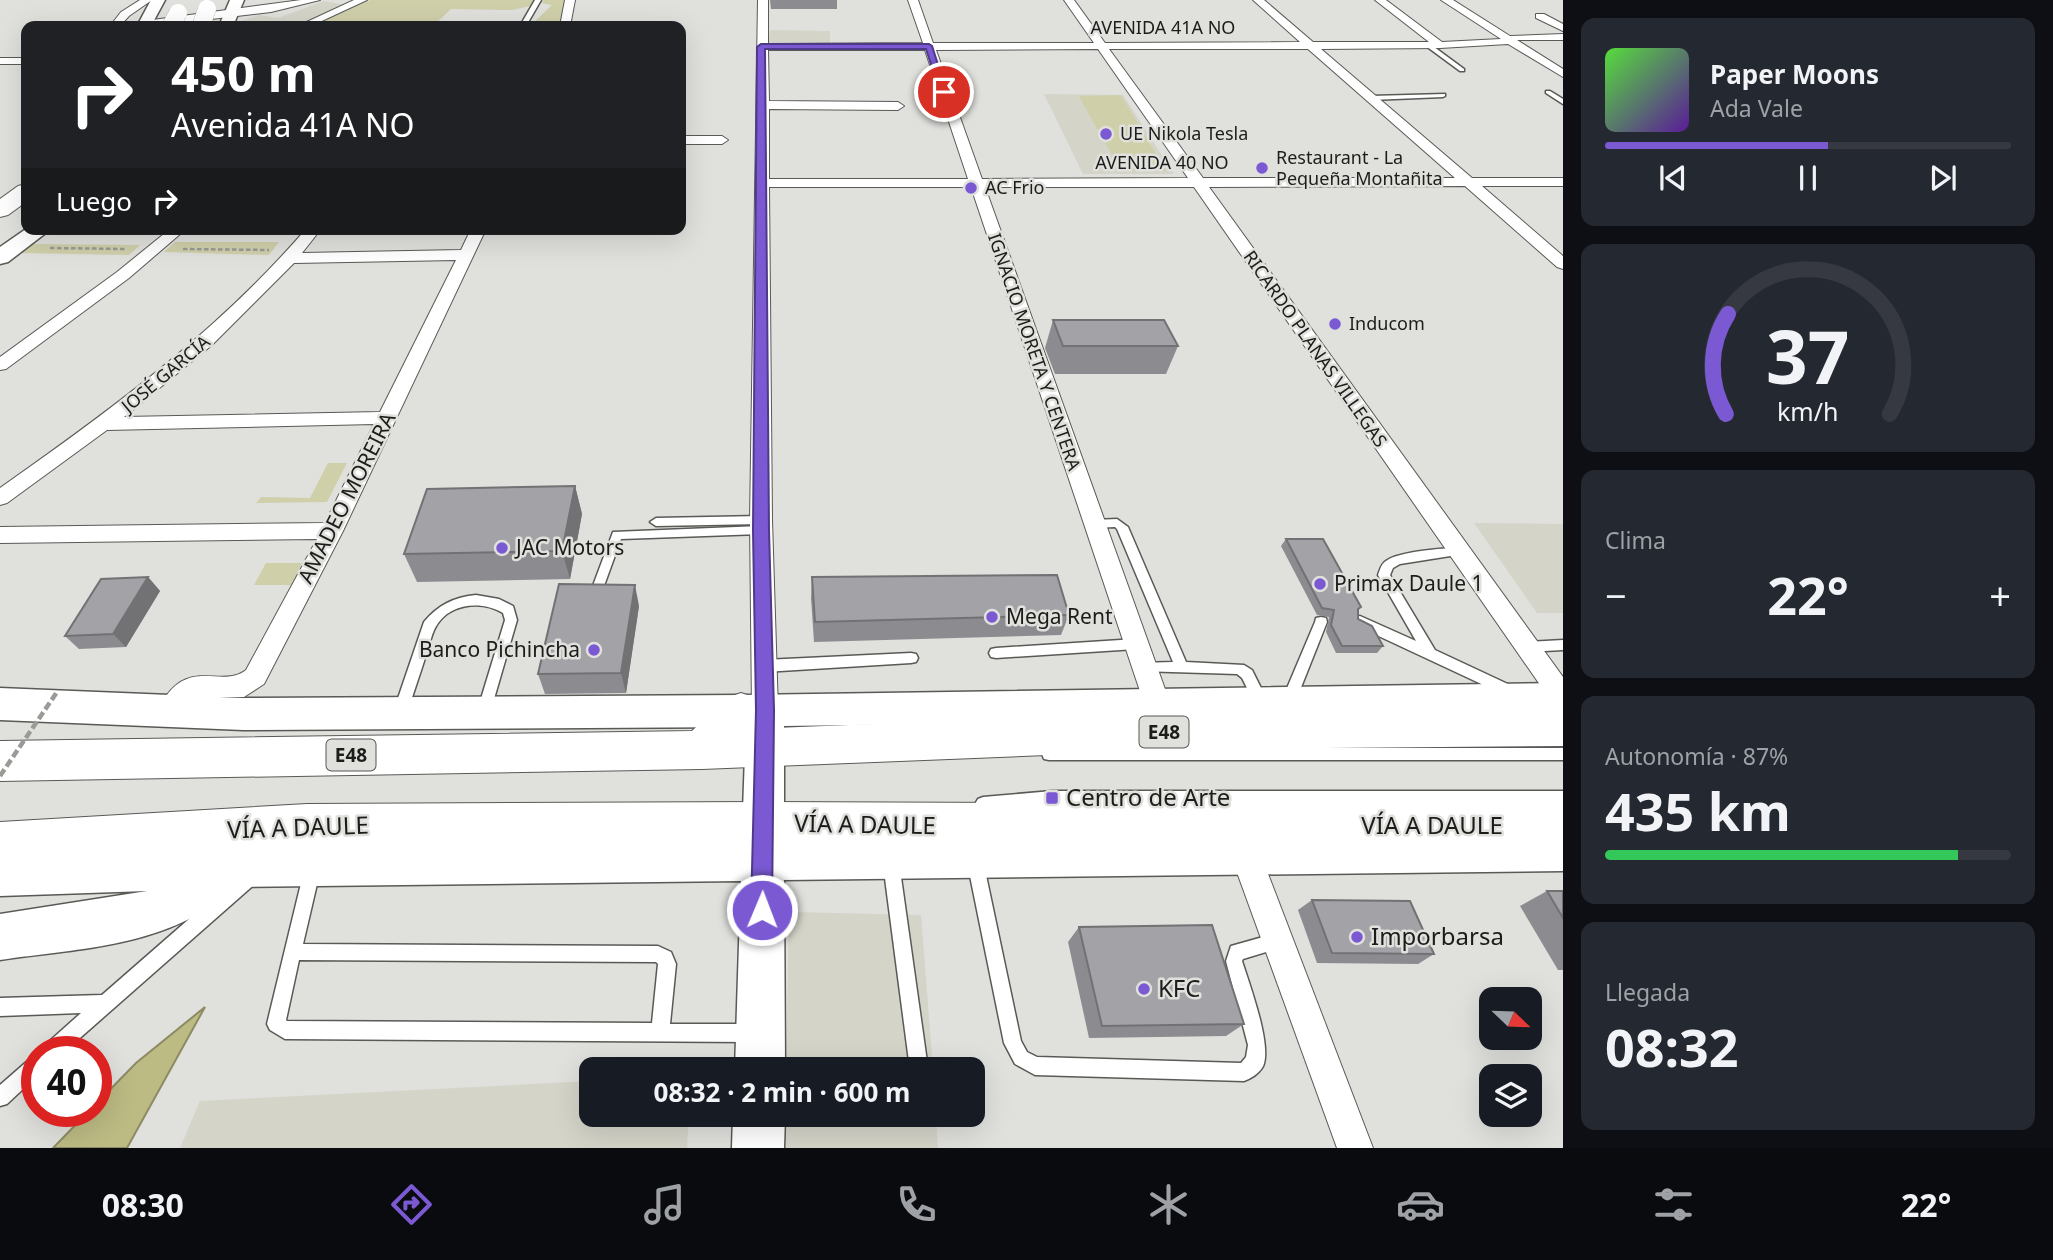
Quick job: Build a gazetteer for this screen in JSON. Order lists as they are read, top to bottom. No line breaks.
{"streets":{"main road":["E48","VÍA A DAULE"],"street":["AVENIDA 41A NO","AVENIDA 40 NO","RICARDO PLANAS VILLEGAS","IGNACIO MORETA Y CENTERA","JOSÉ GARCÍA","AMADEO MOREIRA"]},"crossings":[["AVENIDA 41A NO","RICARDO PLANAS VILLEGAS"],["AVENIDA 41A NO","IGNACIO MORETA Y CENTERA"],["AVENIDA 40 NO","RICARDO PLANAS VILLEGAS"],["AVENIDA 40 NO","IGNACIO MORETA Y CENTERA"],["RICARDO PLANAS VILLEGAS","E48"],["IGNACIO MORETA Y CENTERA","E48"]],"places":{"other":["UE Nikola Tesla","Restaurant - La Pequeña Montañita","AC Frio","Inducom","JAC Motors","Primax Daule 1","Mega Rent","Banco Pichincha","Imporbarsa","KFC"],"transit":["Centro de Arte"]},"north":"bottom right","page":{"turn":["450 m","Avenida 41A NO"],"song":["Paper Moons","Ada Vale"],"then":"Luego","tile":["Clima",["Autonomía · 87%","435 km"],["Llegada","08:32"]],"heat":["−","22°","+"],"limit":"40","trip":"08:32 · 2 min · 600 m","tabs":["08:30","22°"],"gauge":["37","km/h"]}}
